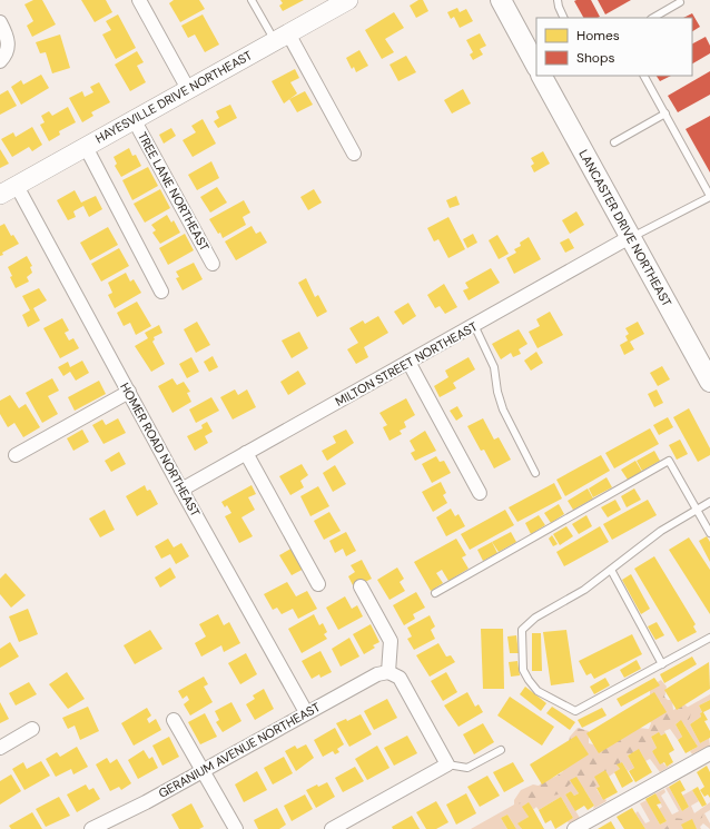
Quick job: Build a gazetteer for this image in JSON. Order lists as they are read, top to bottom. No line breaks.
{"streets":{"main road":["LANCASTER DRIVE NORTHEAST"],"street":["HAYESVILLE DRIVE NORTHEAST","TREE LANE NORTHEAST","MILTON STREET NORTHEAST","HOMER ROAD NORTHEAST","GERANIUM AVENUE NORTHEAST"]},"crossings":[["HAYESVILLE DRIVE NORTHEAST","TREE LANE NORTHEAST"],["HAYESVILLE DRIVE NORTHEAST","HOMER ROAD NORTHEAST"],["LANCASTER DRIVE NORTHEAST","MILTON STREET NORTHEAST"],["MILTON STREET NORTHEAST","HOMER ROAD NORTHEAST"],["HOMER ROAD NORTHEAST","GERANIUM AVENUE NORTHEAST"]],"legend":["Homes","Shops"]}
